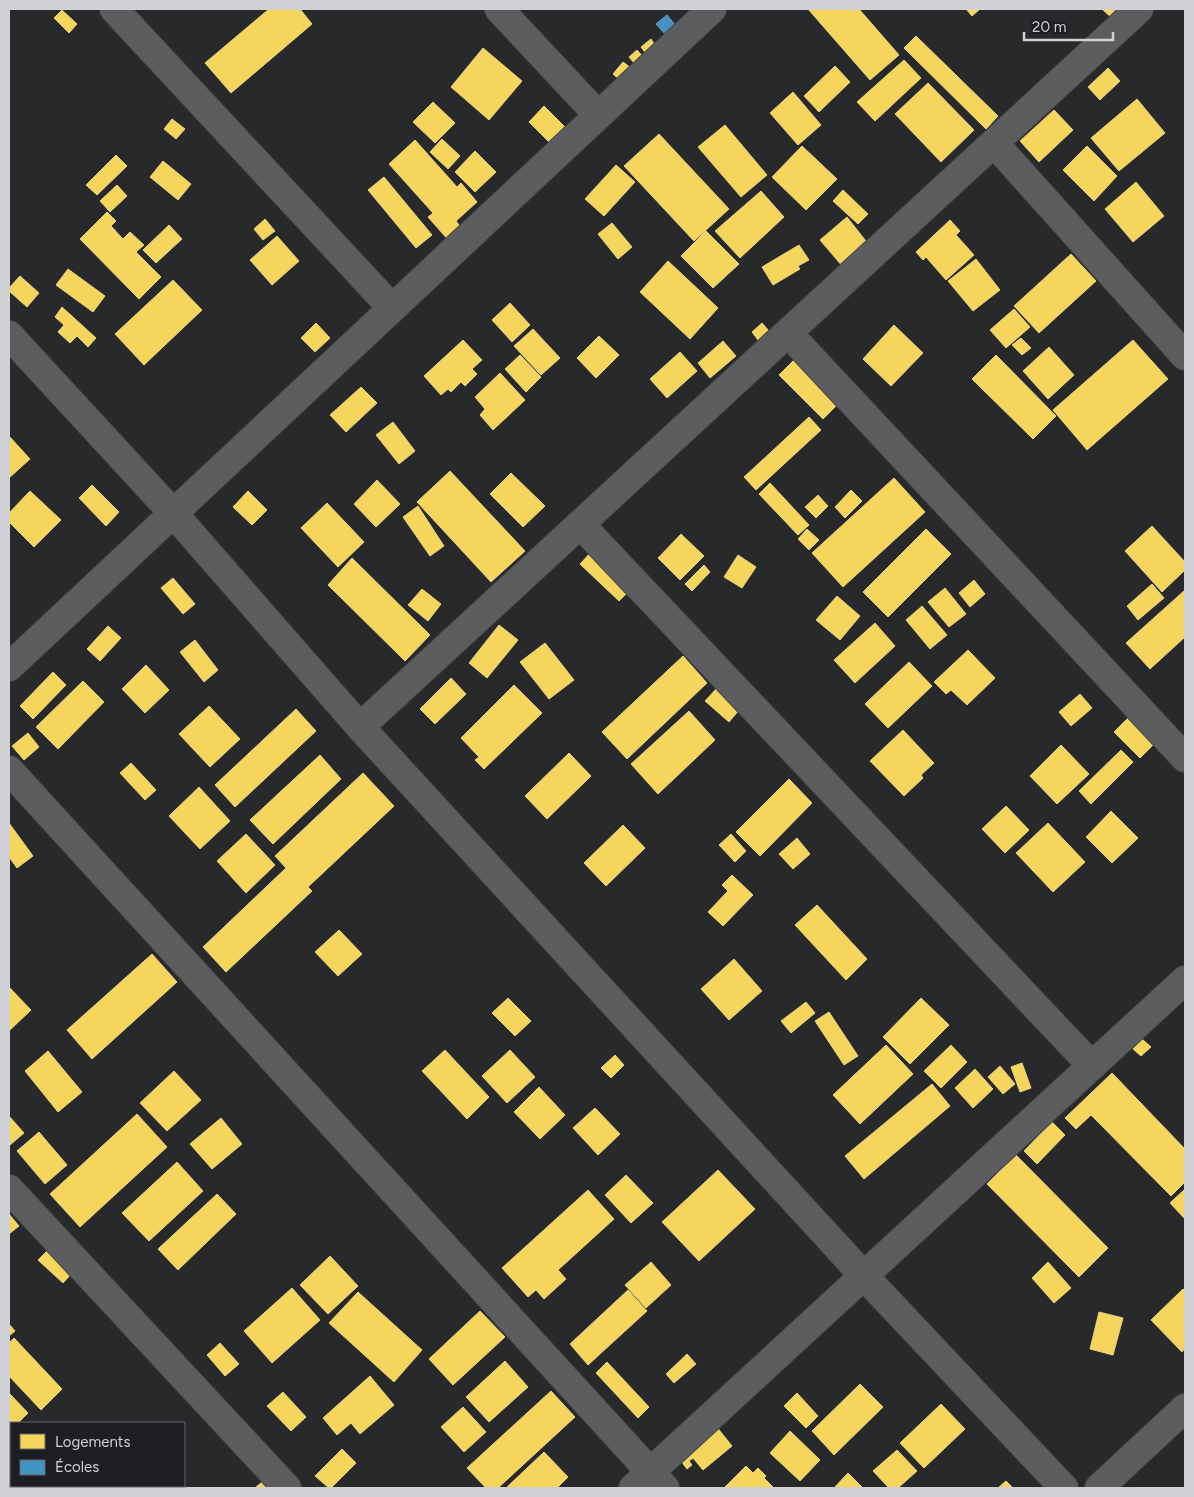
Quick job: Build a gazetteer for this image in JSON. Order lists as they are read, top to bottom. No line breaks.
{"legend":["Logements","Écoles"],"scale_bar":"20 m"}
